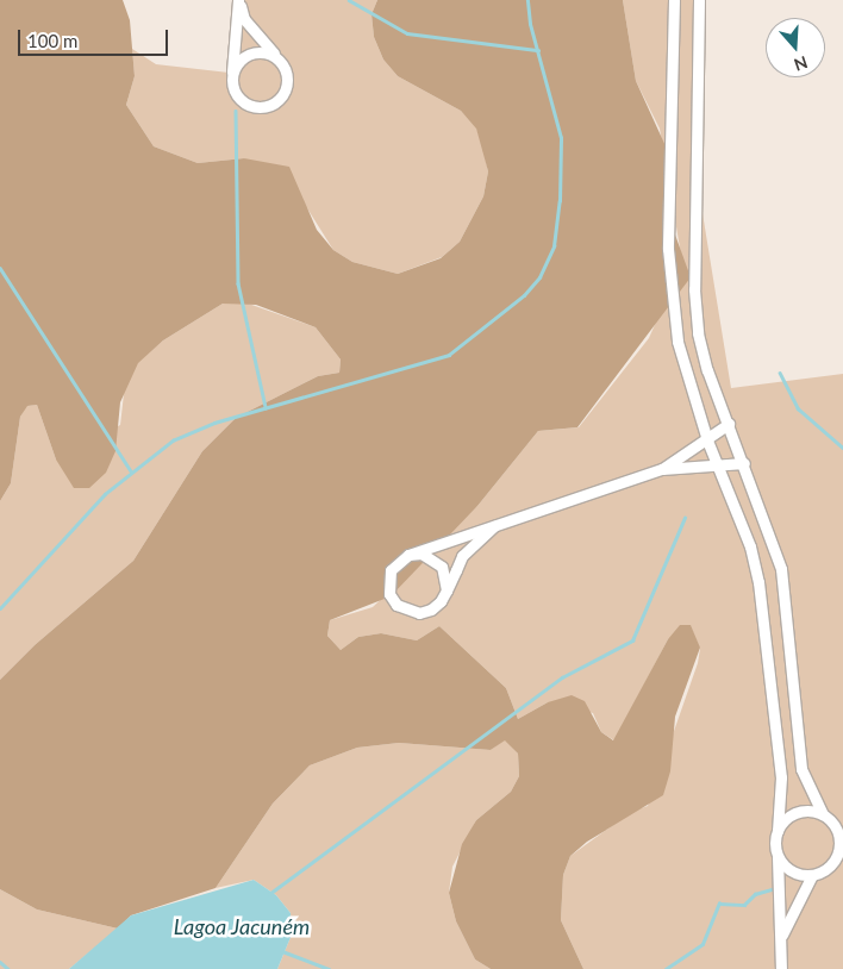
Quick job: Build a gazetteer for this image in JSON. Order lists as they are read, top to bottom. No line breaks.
{"water":["Lagoa Jacuném"],"scale_bar":"100 m","north":"bottom"}
